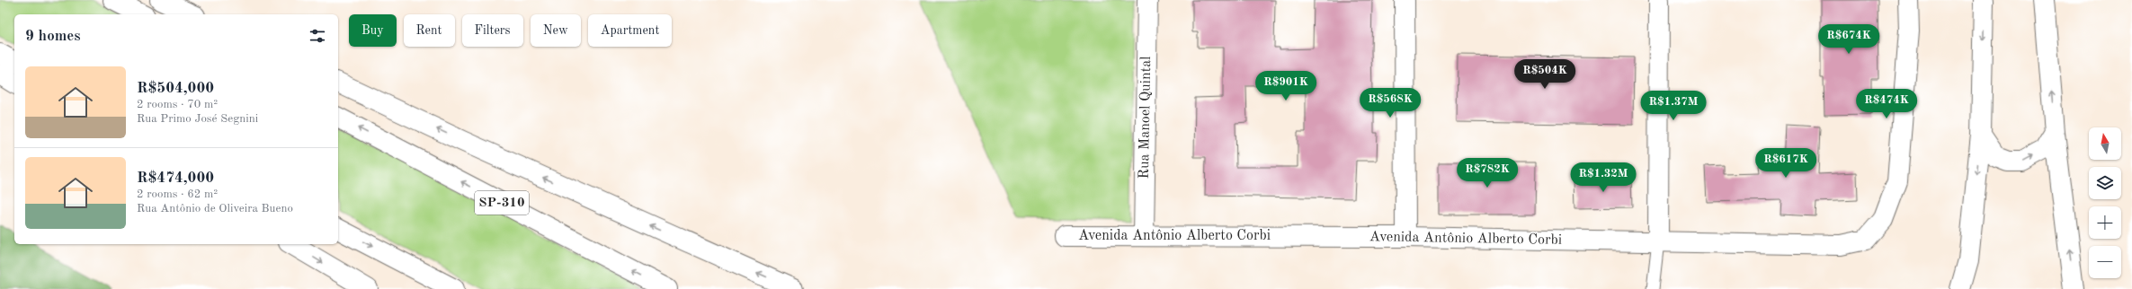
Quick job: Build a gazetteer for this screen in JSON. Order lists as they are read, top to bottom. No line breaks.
{"streets":{"main road":["Rua Manoel Quintal","SP-310","Avenida Antônio Alberto Corbi"]},"crossings":[["Rua Manoel Quintal","Avenida Antônio Alberto Corbi"]],"north":"top","page":{"chip":["Buy","Rent","Filters","New","Apartment"],"heading":"9 homes","price":["R$674K","R$504K","R$901K","R$568K","R$474K","R$1.37M","R$617K","R$782K","R$1.32M"],"list":[{"name":"R$504,000","note":"2 rooms · 70 m² · Rua Primo José Segnini"},{"name":"R$474,000","note":"2 rooms · 62 m² · Rua Antônio de Oliveira Bueno"}],"map_buttons":["+","−"]}}
